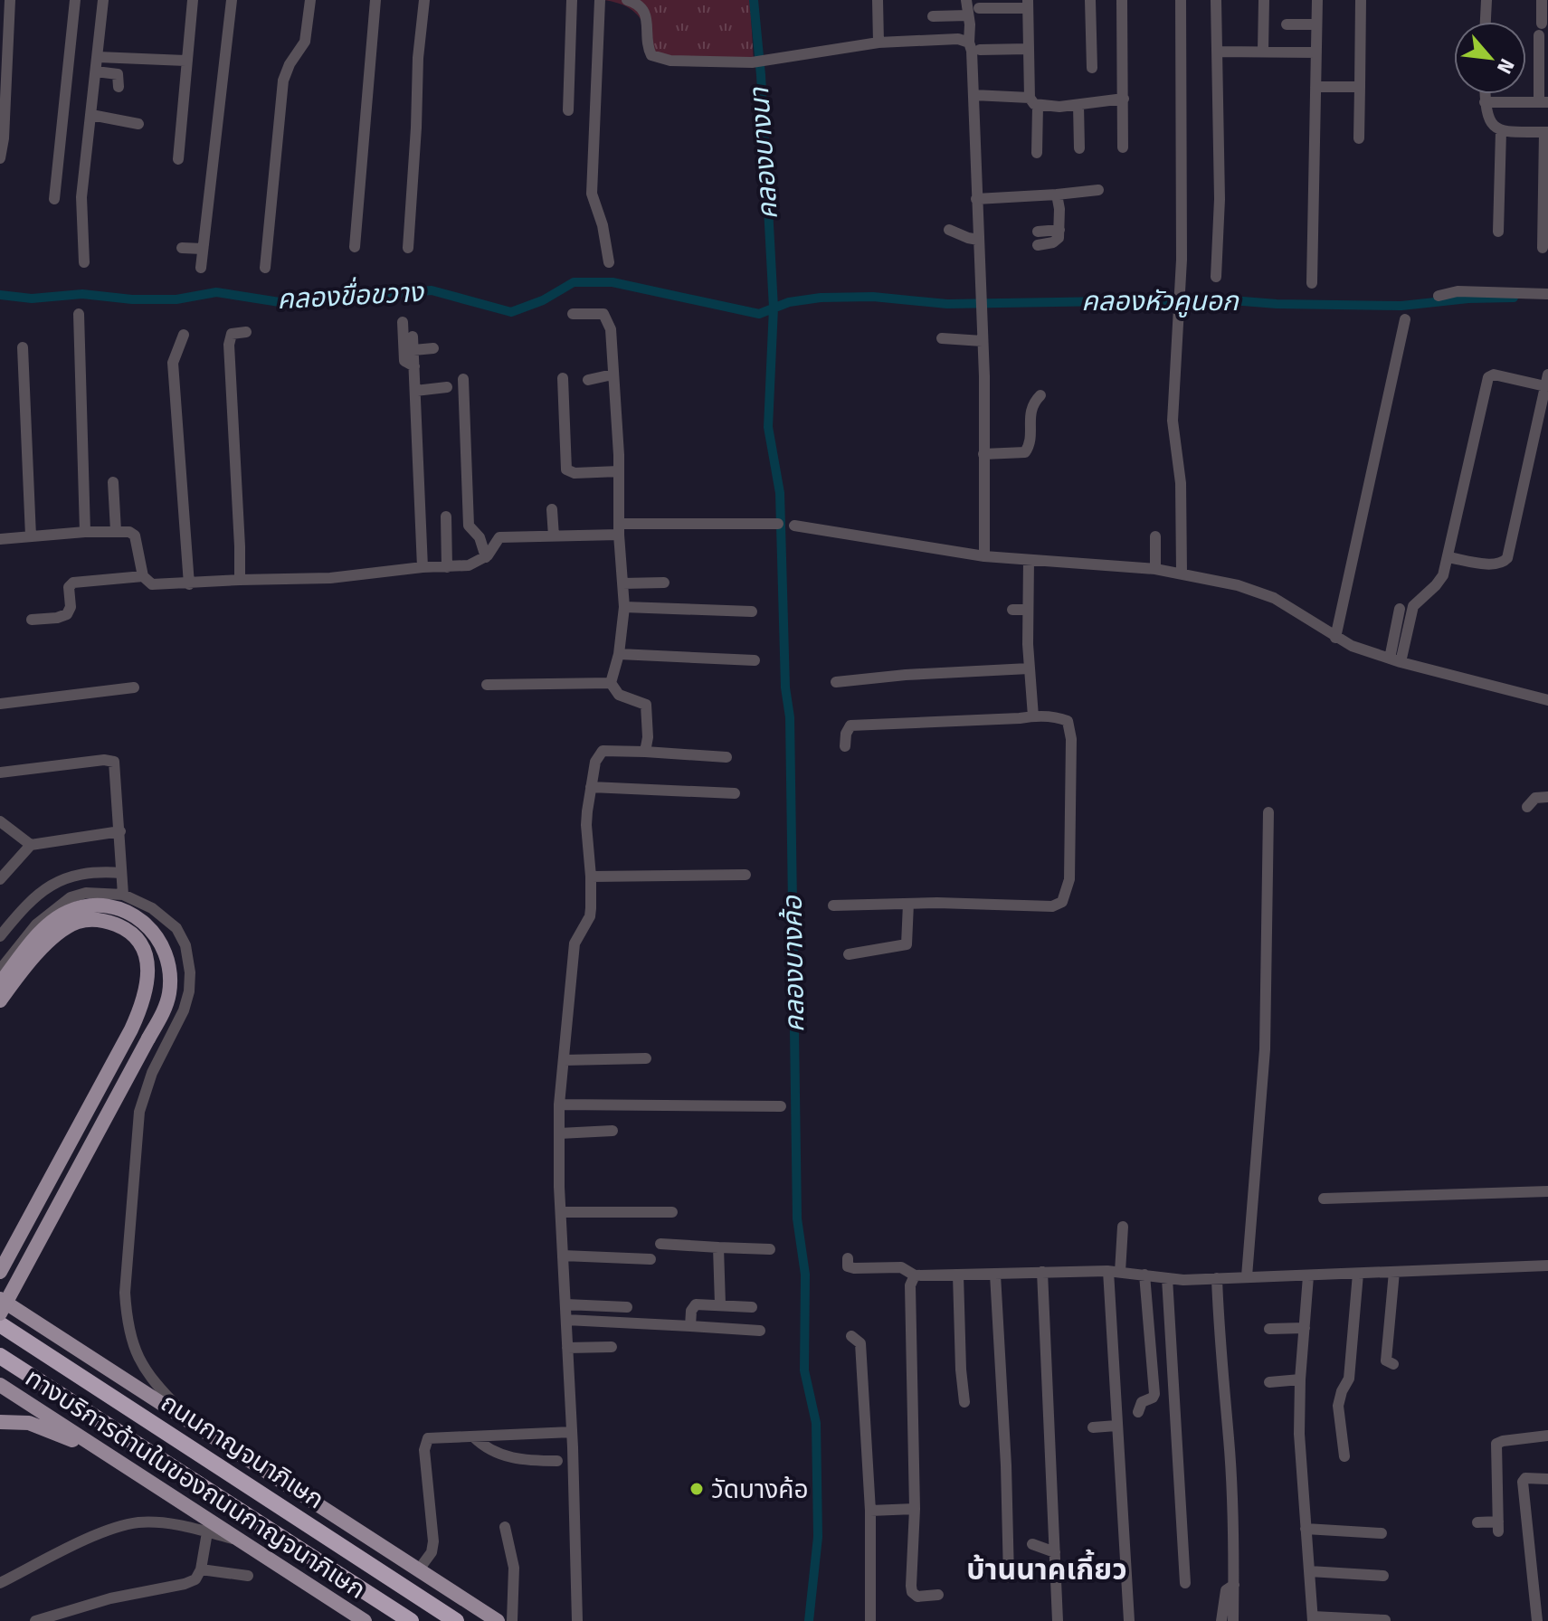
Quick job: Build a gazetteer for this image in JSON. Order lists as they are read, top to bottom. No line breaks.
{"streets":{"highway":["ถนนกาญจนาภิเษก"],"main road":["ทางบริการด้านในของถนนกาญจนาภิเษก"]},"districts":["บ้านนาคเกี้ยว"],"water":["คลองบางนา","คลองขื่อขวาง","คลองหัวคูนอก","คลองบางค้อ"],"places":["วัดบางค้อ"],"north":"bottom right"}
